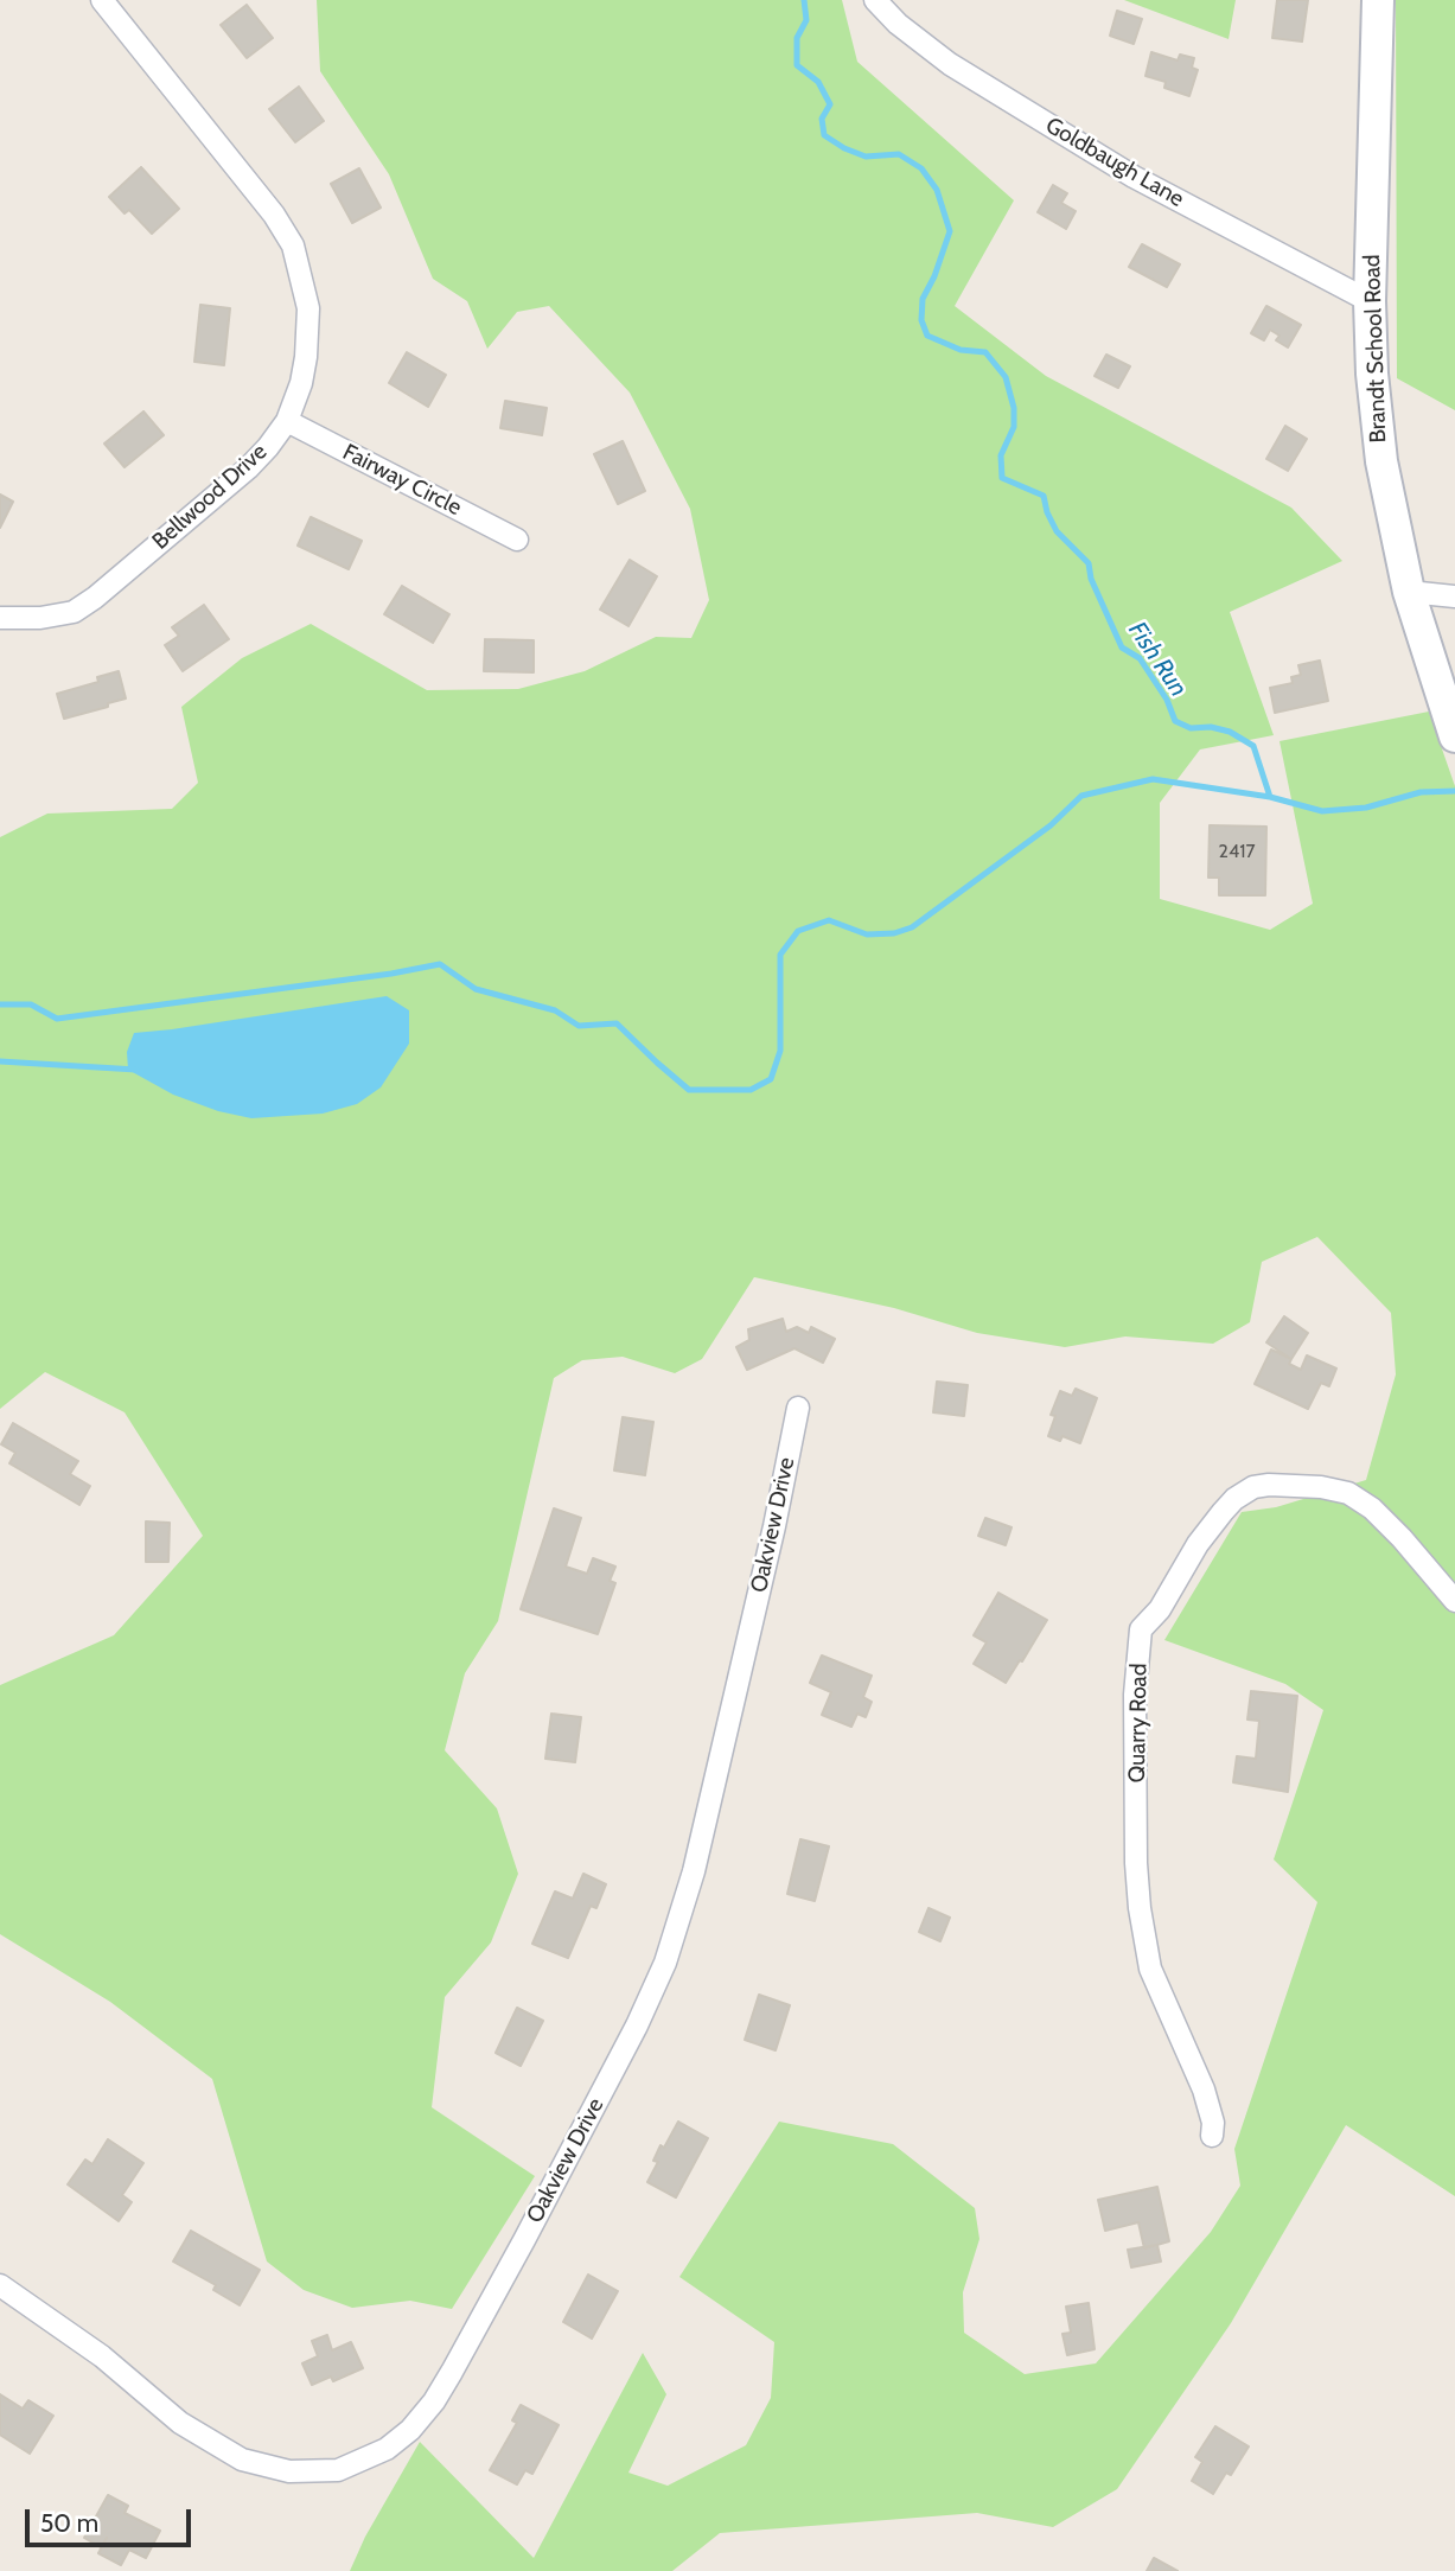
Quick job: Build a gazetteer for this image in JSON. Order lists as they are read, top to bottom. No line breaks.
{"streets":{"street":["Goldbaugh Lane","Brandt School Road","Fairway Circle","Bellwood Drive","Oakview Drive","Quarry Road"]},"crossings":[["Goldbaugh Lane","Brandt School Road"],["Fairway Circle","Bellwood Drive"]],"water":["Fish Run"],"house_numbers":["2417"],"scale_bar":"50 m"}
